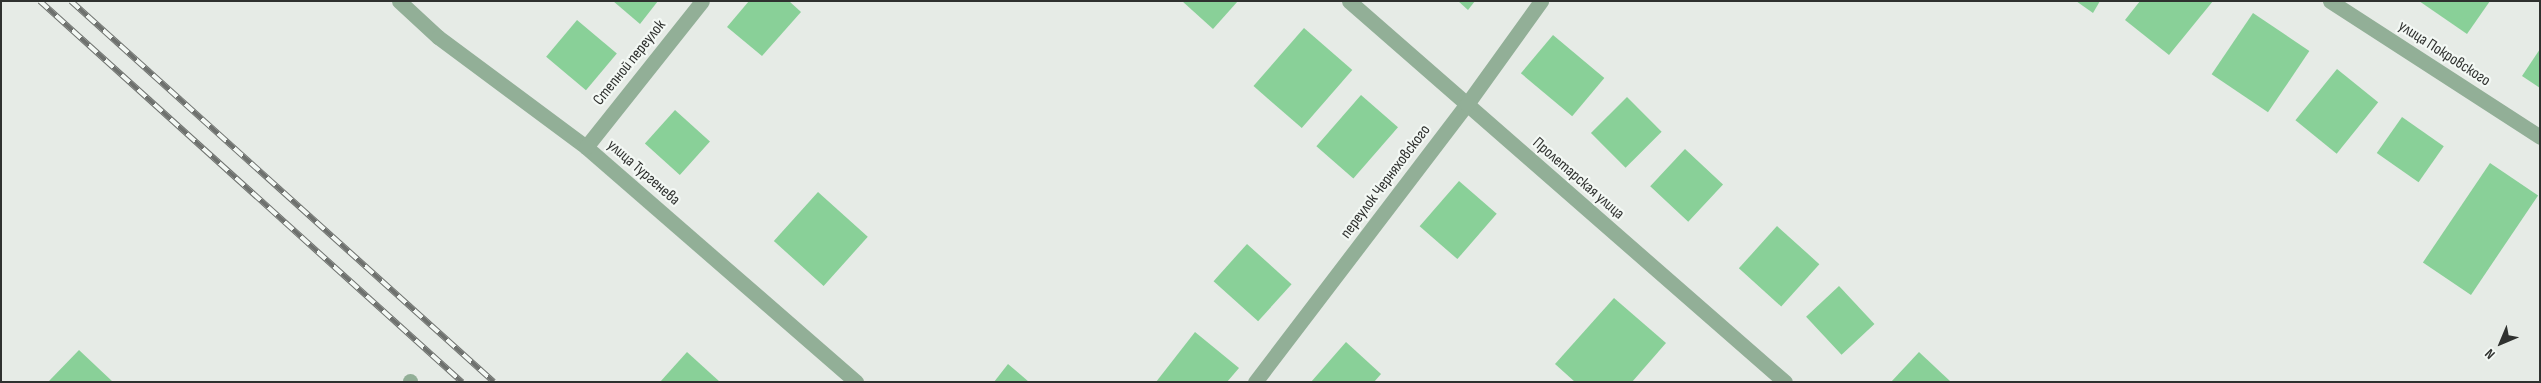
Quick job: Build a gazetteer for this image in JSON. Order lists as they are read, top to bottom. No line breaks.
{"streets":{"street":["улица Покровского","Степной переулок","улица Тургенева","Пролетарская улица","переулок Черняховского"]},"crossings":[["Степной переулок","улица Тургенева"],["Пролетарская улица","переулок Черняховского"]],"north":"bottom left"}
